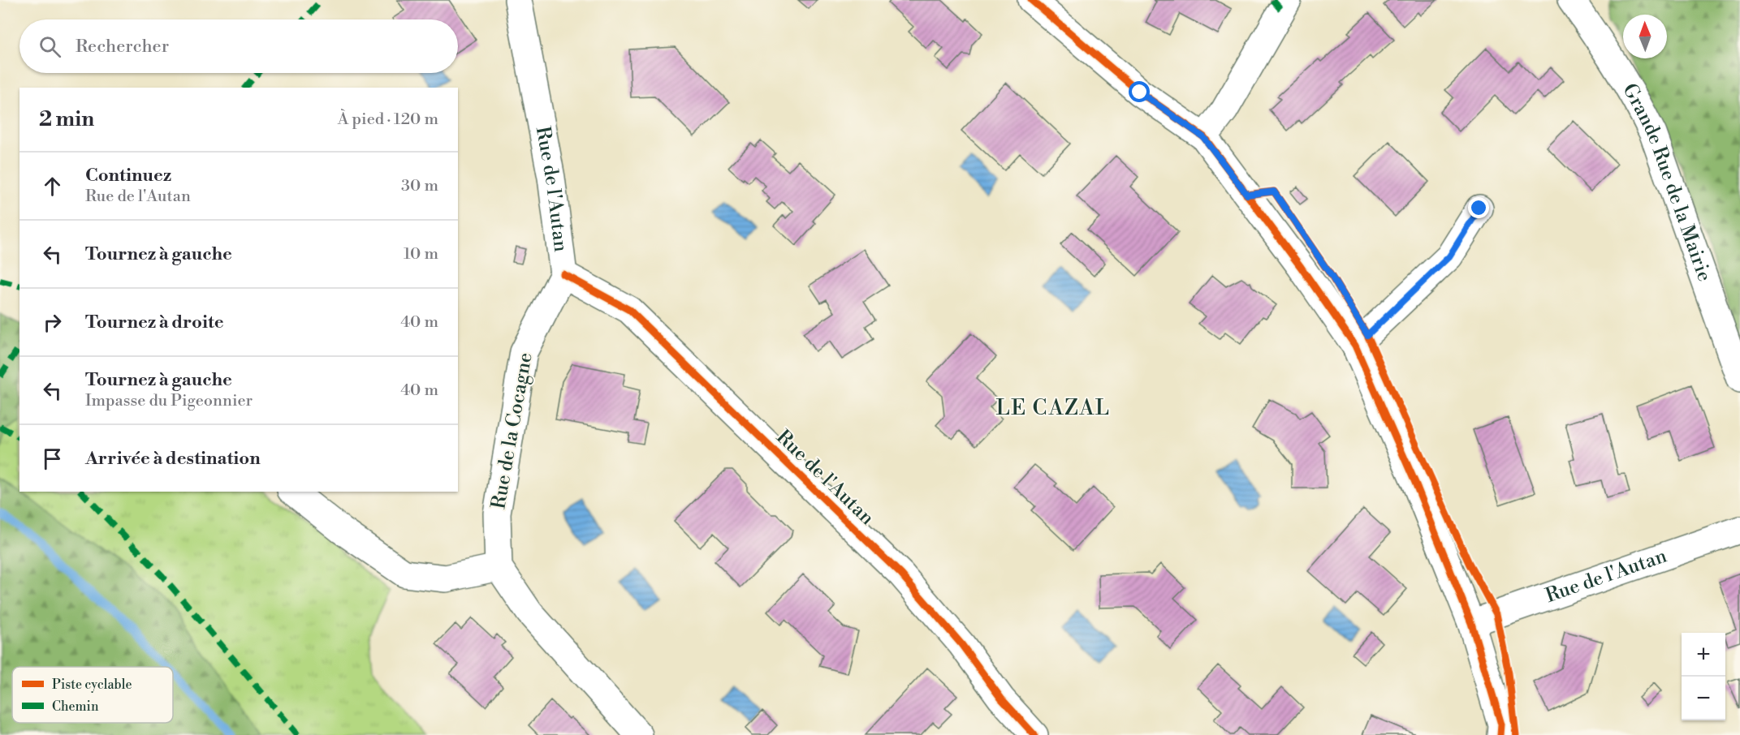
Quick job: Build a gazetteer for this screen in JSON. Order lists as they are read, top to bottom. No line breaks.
{"streets":{"street":["Grande Rue de la Mairie","Rue de l'Autan","Rue de la Cocagne"]},"crossings":[["Rue de l'Autan","Rue de la Cocagne"]],"districts":["LE CAZAL"],"legend":["Piste cyclable","Chemin"],"north":"top","page":{"search":"Rechercher","heading":["2 min","À pied · 120 m"],"list":[["Continuez","Rue de l'Autan","30 m"],["Tournez à gauche","10 m"],["Tournez à droite","40 m"],["Tournez à gauche","Impasse du Pigeonnier","40 m"],"Arrivée à destination"],"map_buttons":["+","−"]}}
